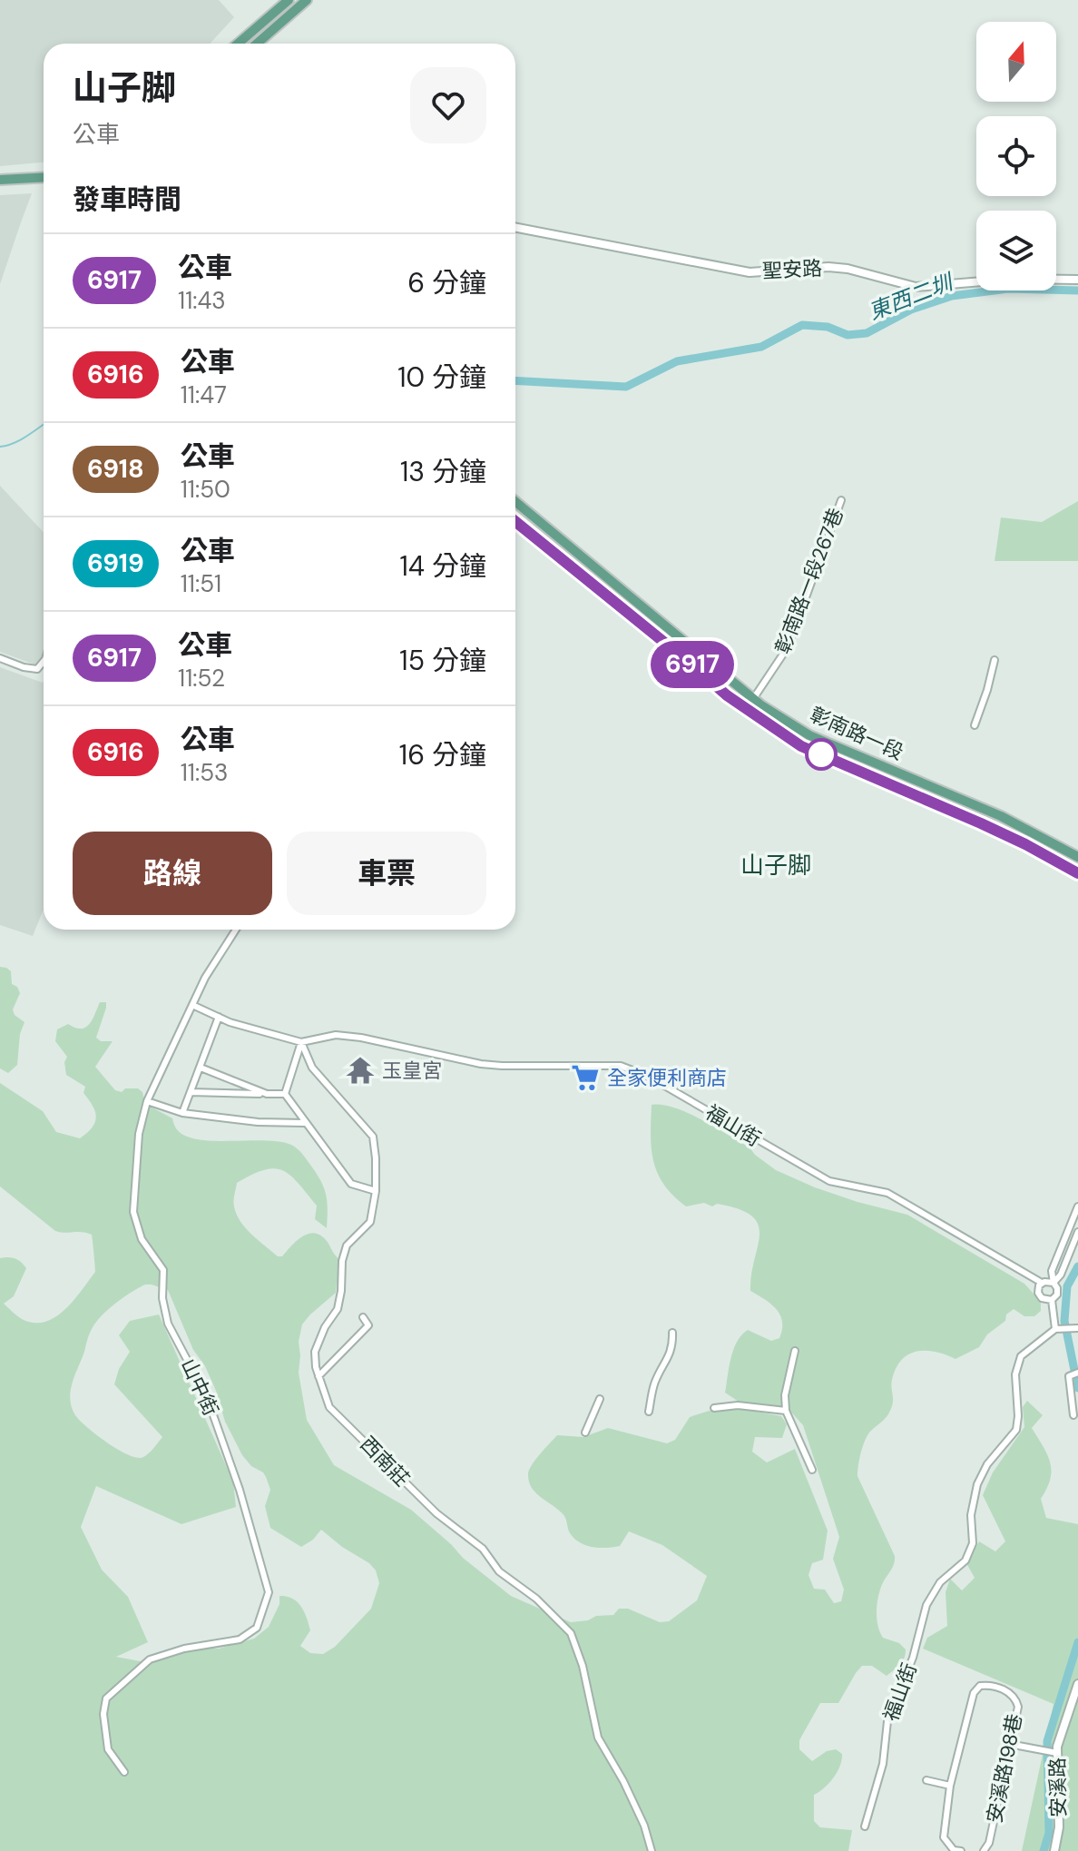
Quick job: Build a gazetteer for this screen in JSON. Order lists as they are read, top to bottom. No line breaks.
{"streets":{"main road":["彰南路一段"],"street":["聖安路","彰南路一段267巷","福山街","山中街","西南莊","安溪路198巷","安溪路"]},"crossings":[["彰南路一段267巷","彰南路一段"],["福山街","山中街"],["福山街","西南莊"]],"districts":["山子脚"],"water":["東西二圳"],"places":{"temple":["玉皇宮"],"supermarket":["全家便利商店"]},"lines":["bus line 6917"],"north":"top","page":{"on_map":"6917","heading":[["山子脚","公車"],"發車時間"],"list":[{"mark":"6917","name":"公車","note":"11:43","value":"6 分鐘"},{"mark":"6916","name":"公車","note":"11:47","value":"10 分鐘"},{"mark":"6918","name":"公車","note":"11:50","value":"13 分鐘"},{"mark":"6919","name":"公車","note":"11:51","value":"14 分鐘"},{"mark":"6917","name":"公車","note":"11:52","value":"15 分鐘"},{"mark":"6916","name":"公車","note":"11:53","value":"16 分鐘"}],"buttons":["路線","車票"]}}
